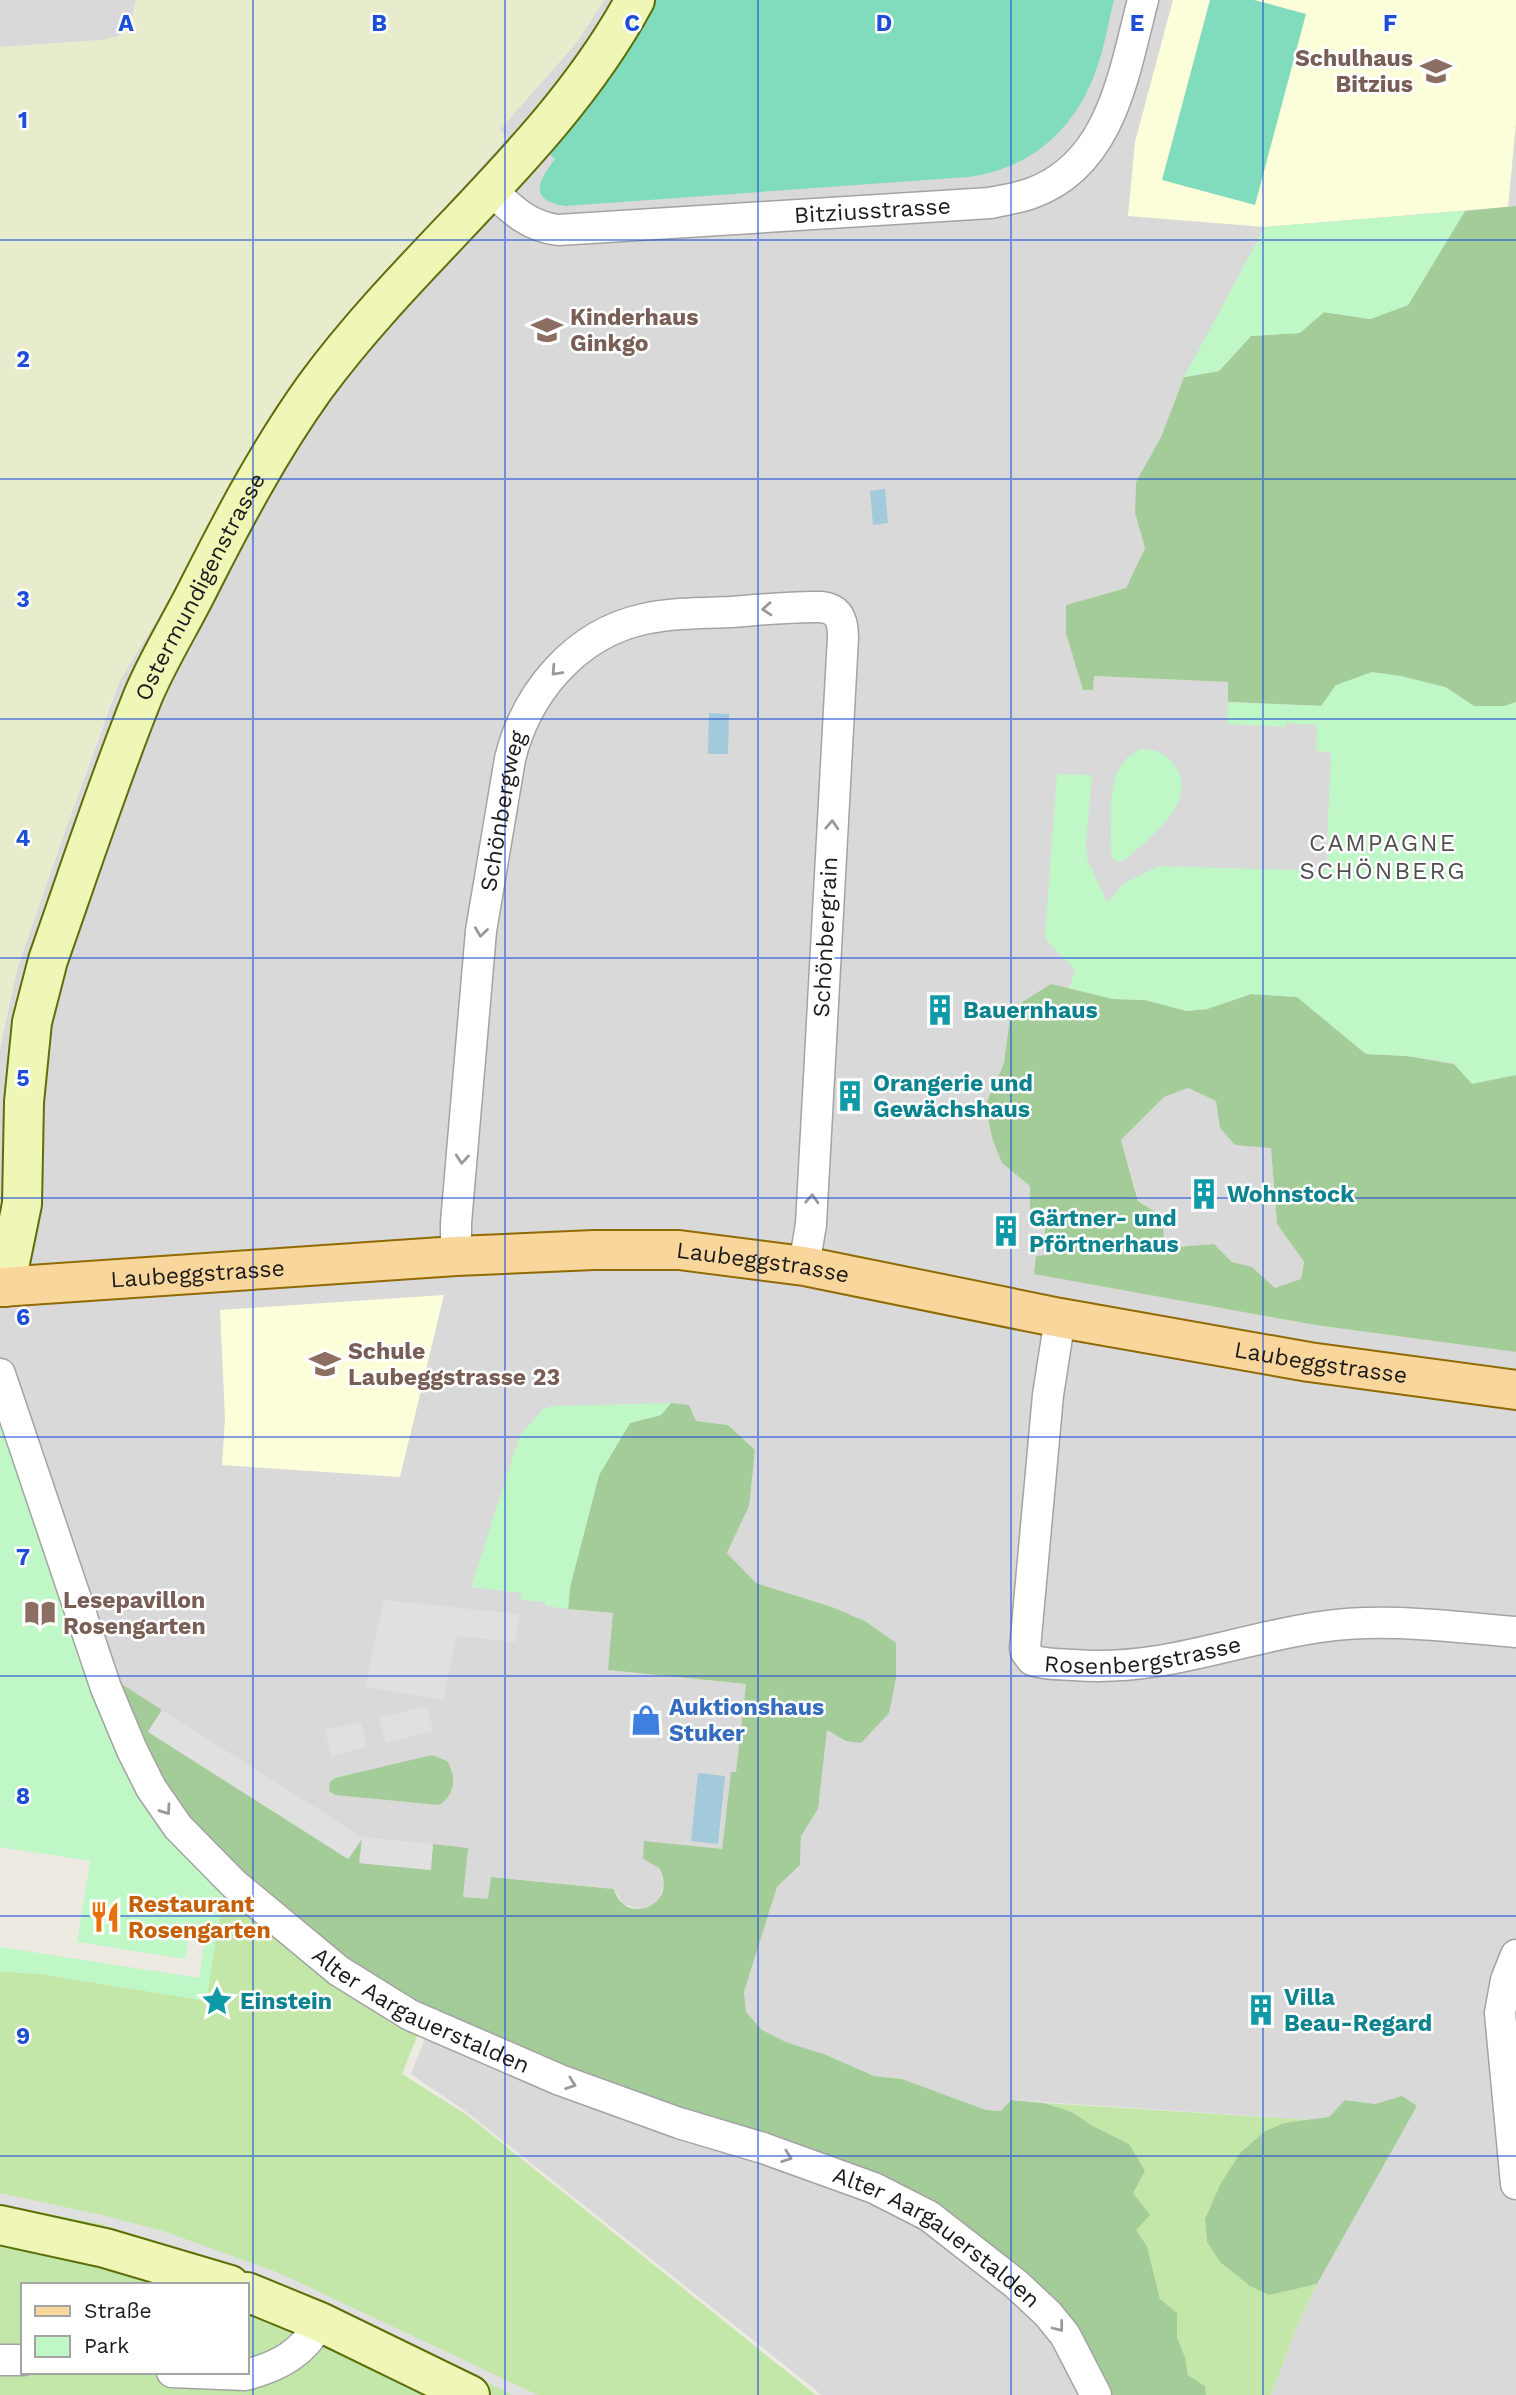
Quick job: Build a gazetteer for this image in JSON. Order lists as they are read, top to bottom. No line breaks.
{"streets":{"main road":["Ostermundigenstrasse","Laubeggstrasse"],"street":["Bitziusstrasse","Schönbergweg","Schönbergrain","Rosenbergstrasse","Alter Aargauerstalden"]},"crossings":[["Bitziusstrasse","Ostermundigenstrasse"],["Ostermundigenstrasse","Laubeggstrasse"],["Schönbergweg","Schönbergrain"],["Schönbergweg","Laubeggstrasse"],["Schönbergrain","Laubeggstrasse"],["Laubeggstrasse","Rosenbergstrasse"]],"one_way":["Schönbergweg","Schönbergrain","Alter Aargauerstalden"],"districts":["CAMPAGNE SCHÖNBERG"],"places":{"school or university":["Schulhaus Bitzius","Kinderhaus Ginkgo","Schule Laubeggstrasse 23"],"building":["Bauernhaus","Orangerie und Gewächshaus","Wohnstock","Gärtner- und Pförtnerhaus","Villa Beau-Regard"],"library":["Lesepavillon Rosengarten"],"shop":["Auktionshaus Stuker"],"restaurant":["Restaurant Rosengarten"],"place":["Einstein"]},"legend":["Straße","Park"],"grid":{"columns":["A","B","C","D","E","F"],"rows":["1","2","3","4","5","6","7","8","9"]}}
